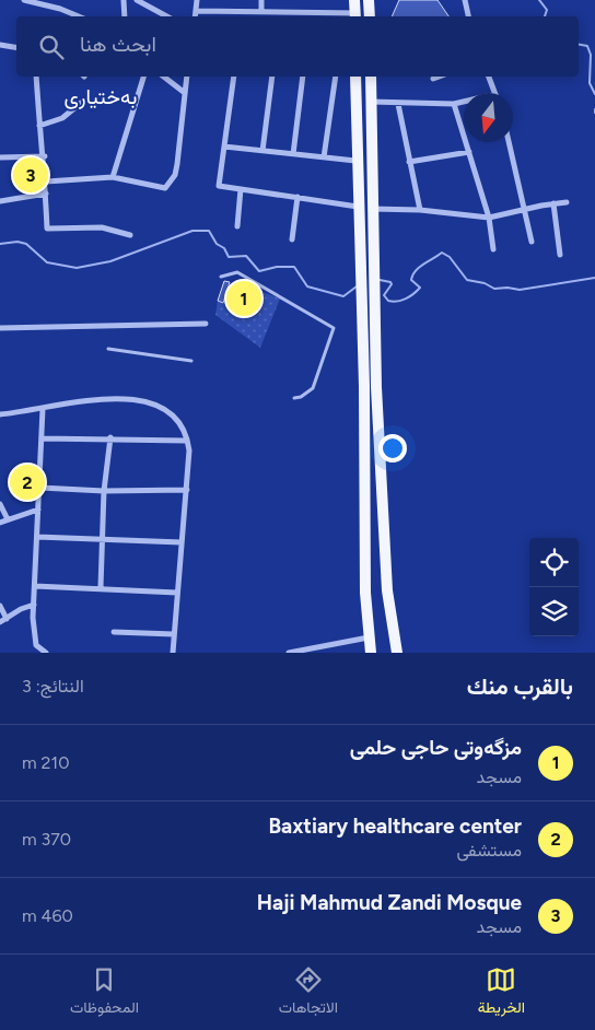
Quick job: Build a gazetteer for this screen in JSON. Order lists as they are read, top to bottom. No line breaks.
{"districts":["بەختیاری"],"north":"bottom","page":{"search":"ابحث هنا","pins":["3","1","2"],"heading":["بالقرب منك","النتائج: 3"],"list":[{"mark":"1","name":"مزگەوتی حاجی حلمی","note":"مسجد","value":"210 m"},{"mark":"2","name":"Baxtiary healthcare center","note":"مستشفى","value":"370 m"},{"mark":"3","name":"Haji Mahmud Zandi Mosque","note":"مسجد","value":"460 m"}],"nav":["الخريطة","الاتجاهات","المحفوظات"]}}
